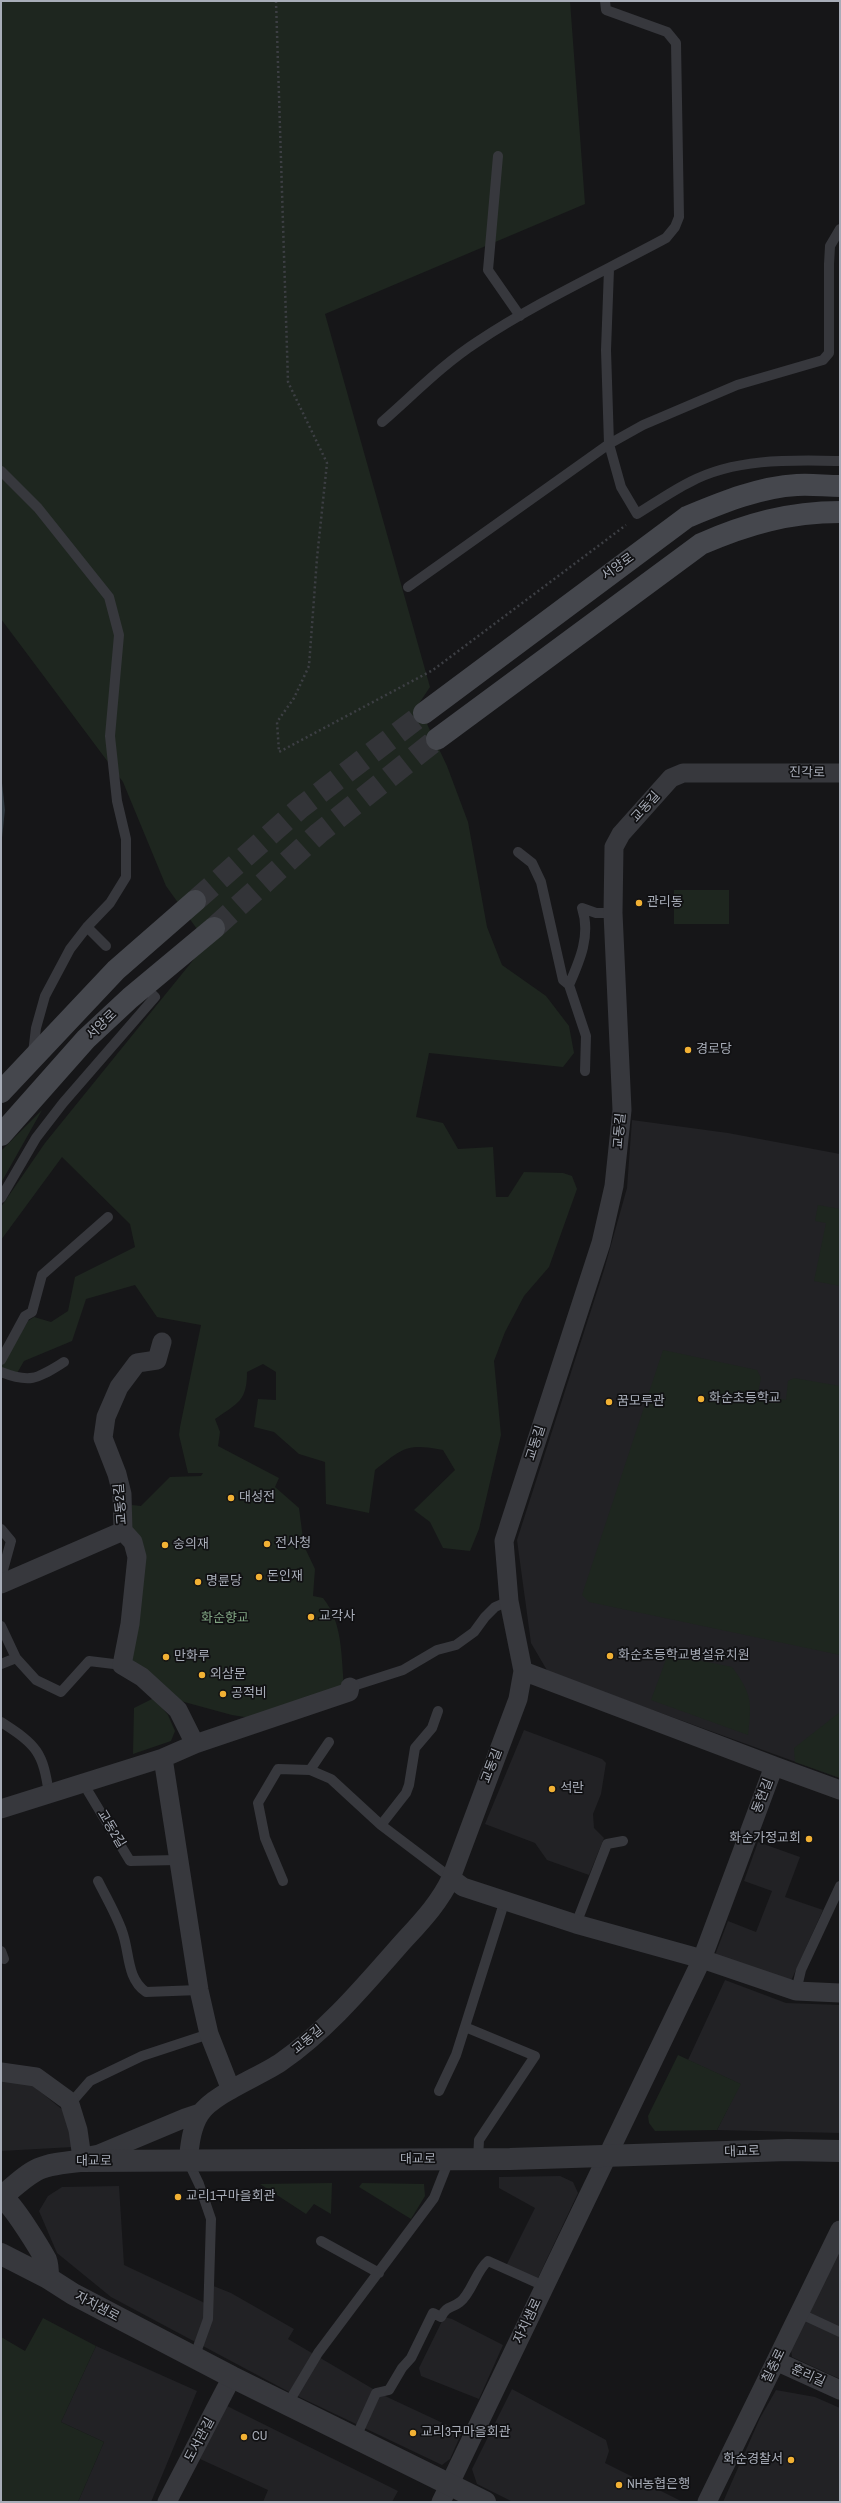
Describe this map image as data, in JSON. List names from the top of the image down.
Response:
{
  "streets": {
    "main road": ["서양로"],
    "street": [
      "진각로",
      "교동길",
      "교동2길",
      "동헌길",
      "대교로",
      "자치샘로",
      "칠충로",
      "훈리길",
      "도서관길"
    ]
  },
  "crossings": [
    ["진각로", "교동길"],
    ["교동길", "대교로"],
    ["동헌길", "대교로"],
    ["동헌길", "자치샘로"],
    ["대교로", "자치샘로"],
    ["자치샘로", "도서관길"],
    ["칠충로", "훈리길"]
  ],
  "parks": ["화순향교"],
  "places": [
    "관리동",
    "경로당",
    "화순초등학교",
    "꿈모루관",
    "대성전",
    "전사청",
    "숭의재",
    "돈인재",
    "명륜당",
    "교각사",
    "화순초등학교병설유치원",
    "만화루",
    "외삼문",
    "공적비",
    "석란",
    "화순가정교회",
    "교리1구마을회관",
    "교리3구마을회관",
    "CU",
    "화순경찰서",
    "NH농협은행"
  ]
}
